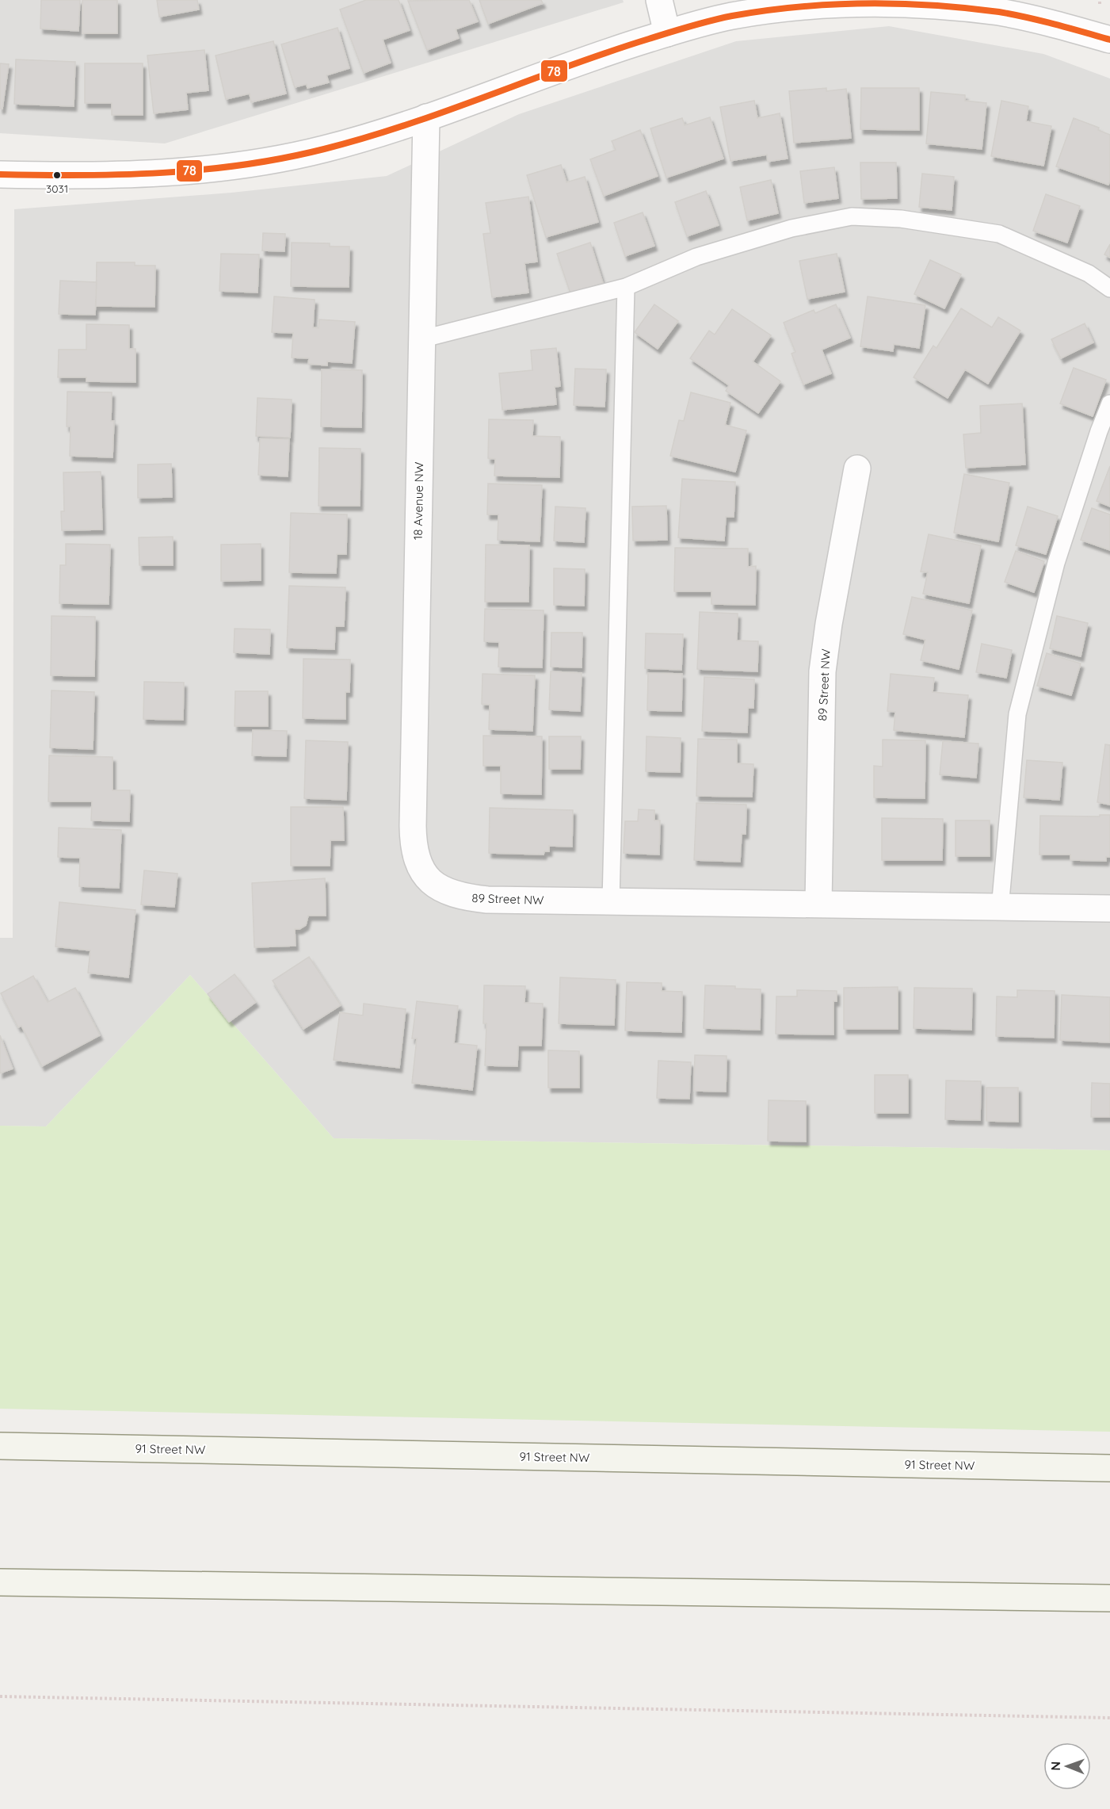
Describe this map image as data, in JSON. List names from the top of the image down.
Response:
{
  "streets": {
    "main road": ["91 Street NW"],
    "street": ["18 Avenue NW", "89 Street NW"]
  },
  "crossings": [
    ["18 Avenue NW", "89 Street NW"]
  ],
  "places": ["3031"],
  "lines": ["transit line 78"],
  "north": "left"
}
